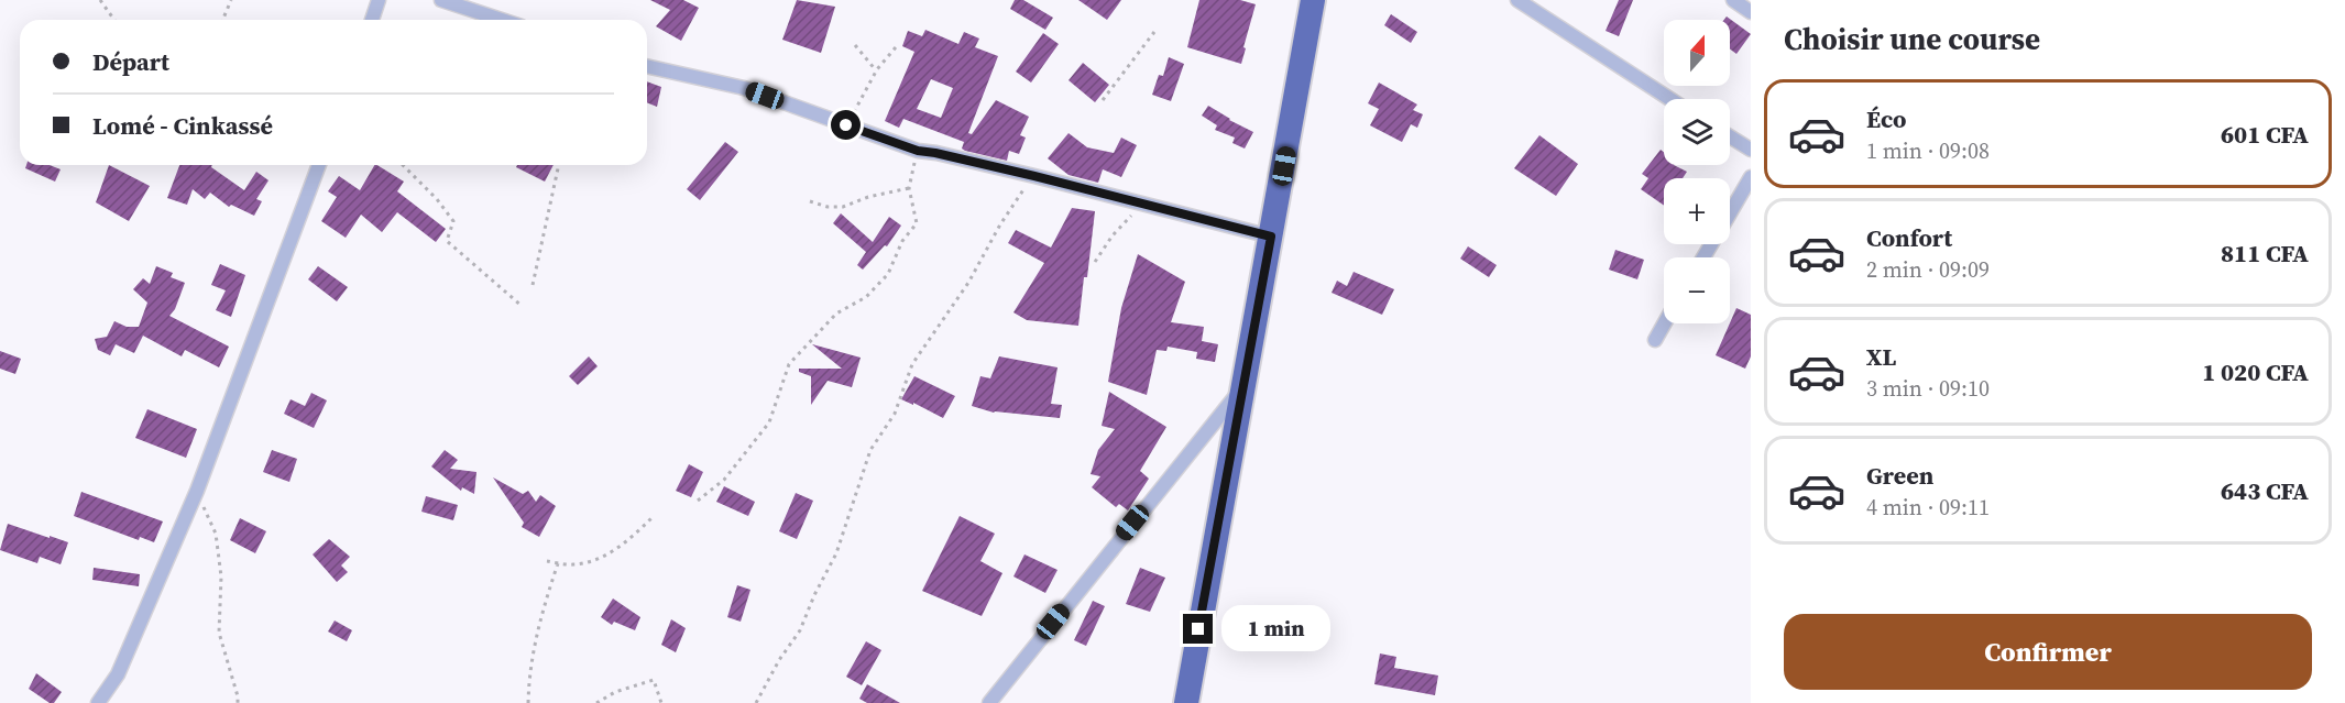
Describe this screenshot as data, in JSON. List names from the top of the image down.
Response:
{
  "north": "top",
  "page": {
    "heading": "Choisir une course",
    "map_buttons": ["+", "−"],
    "banner": ["Départ", "Lomé - Cinkassé"],
    "list": [
      {
        "name": "Éco",
        "note": "1 min · 09:08",
        "value": "601 CFA"
      },
      {
        "name": "Confort",
        "note": "2 min · 09:09",
        "value": "811 CFA"
      },
      {
        "name": "XL",
        "note": "3 min · 09:10",
        "value": "1 020 CFA"
      },
      {
        "name": "Green",
        "note": "4 min · 09:11",
        "value": "643 CFA"
      }
    ],
    "buttons": "Confirmer",
    "bubble": "1 min"
  }
}
